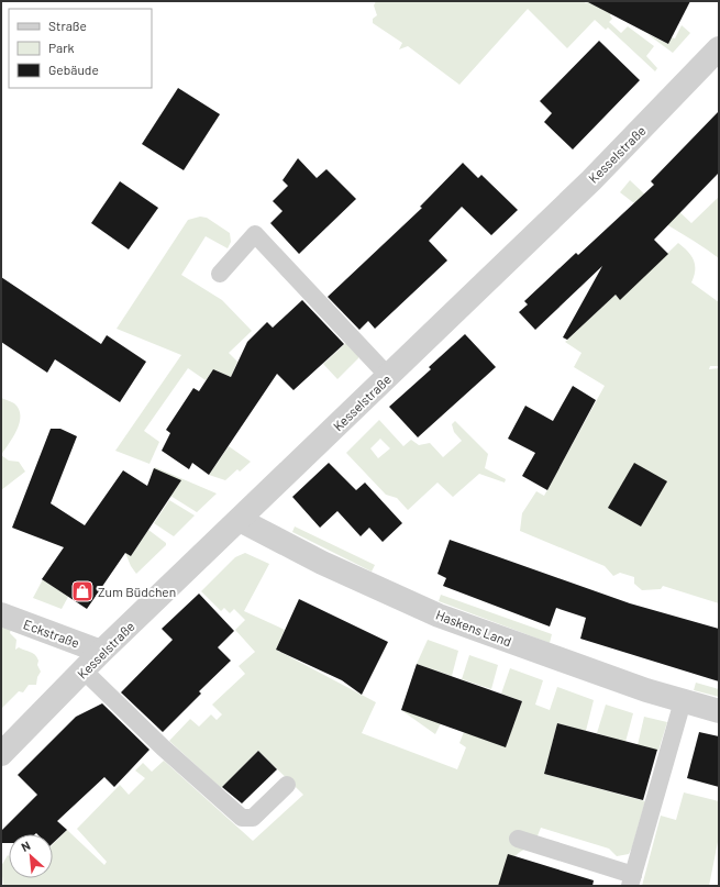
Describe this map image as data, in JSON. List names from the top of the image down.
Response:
{
  "streets": {
    "street": ["Kesselstraße", "Haskens Land", "Eckstraße"]
  },
  "crossings": [
    ["Kesselstraße", "Haskens Land"],
    ["Kesselstraße", "Eckstraße"]
  ],
  "places": {
    "shop": ["Zum Büdchen"]
  },
  "legend": ["Straße", "Park", "Gebäude"],
  "north": "top left"
}
